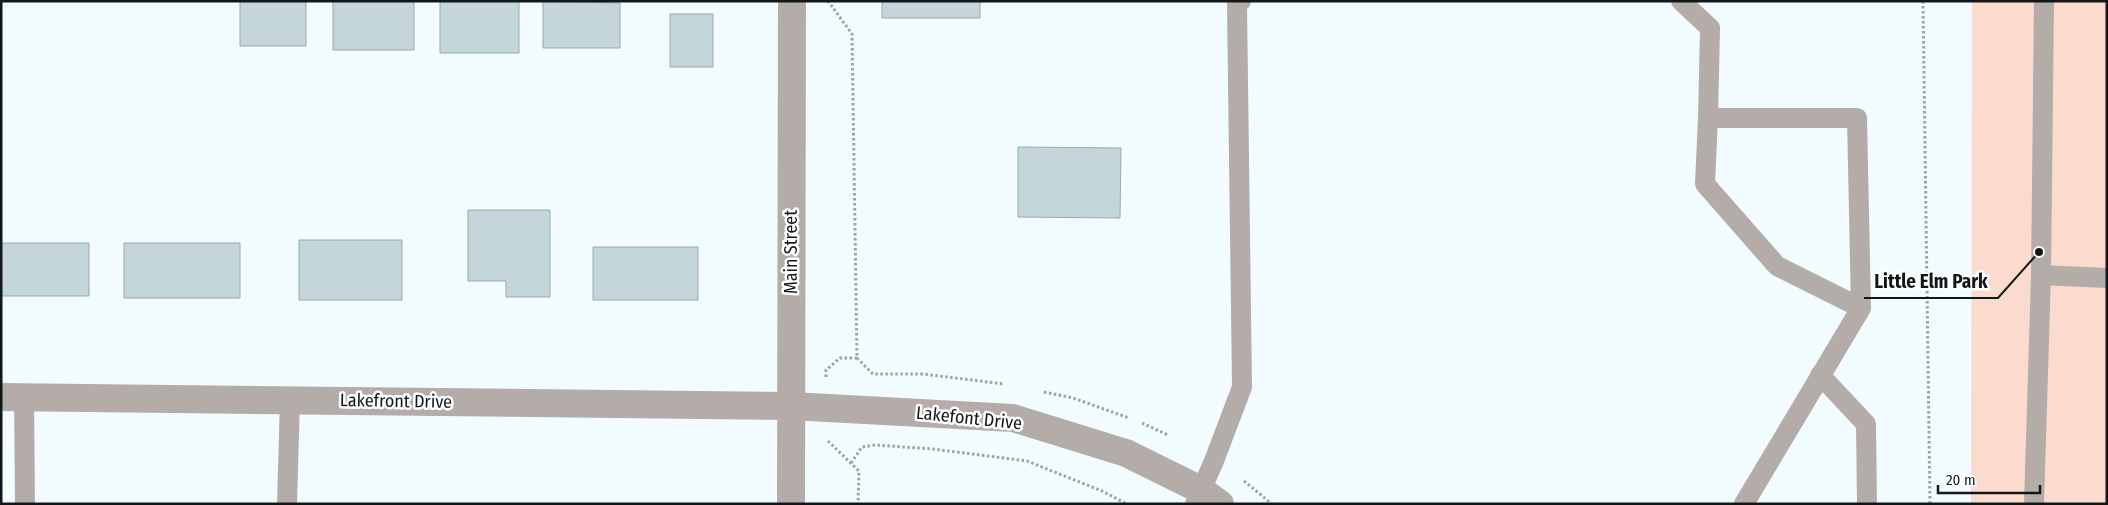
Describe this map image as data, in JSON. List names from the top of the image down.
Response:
{
  "streets": {
    "street": ["Main Street", "Lakefront Drive", "Lakefont Drive"]
  },
  "crossings": [
    ["Main Street", "Lakefront Drive"],
    ["Main Street", "Lakefont Drive"],
    ["Lakefront Drive", "Lakefont Drive"]
  ],
  "places": ["Little Elm Park"],
  "scale_bar": "20 m"
}
